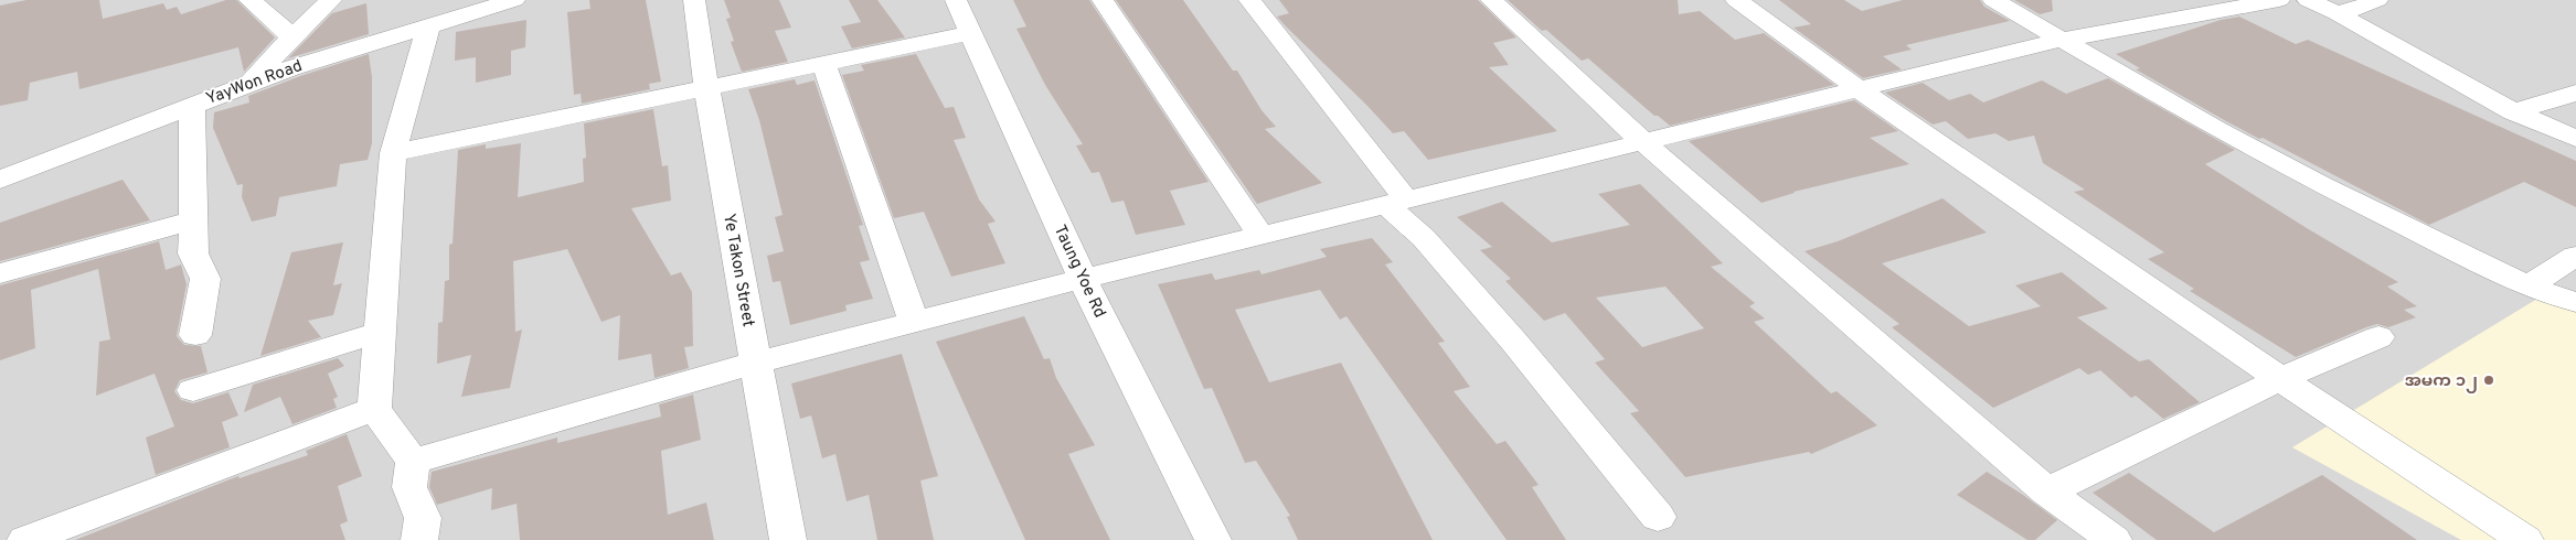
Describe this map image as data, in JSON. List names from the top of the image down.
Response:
{
  "streets": {
    "street": ["YayWon Road", "Ye Takon Street", "Taung Yoe Rd"]
  },
  "places": ["အမက ၁၂"]
}
